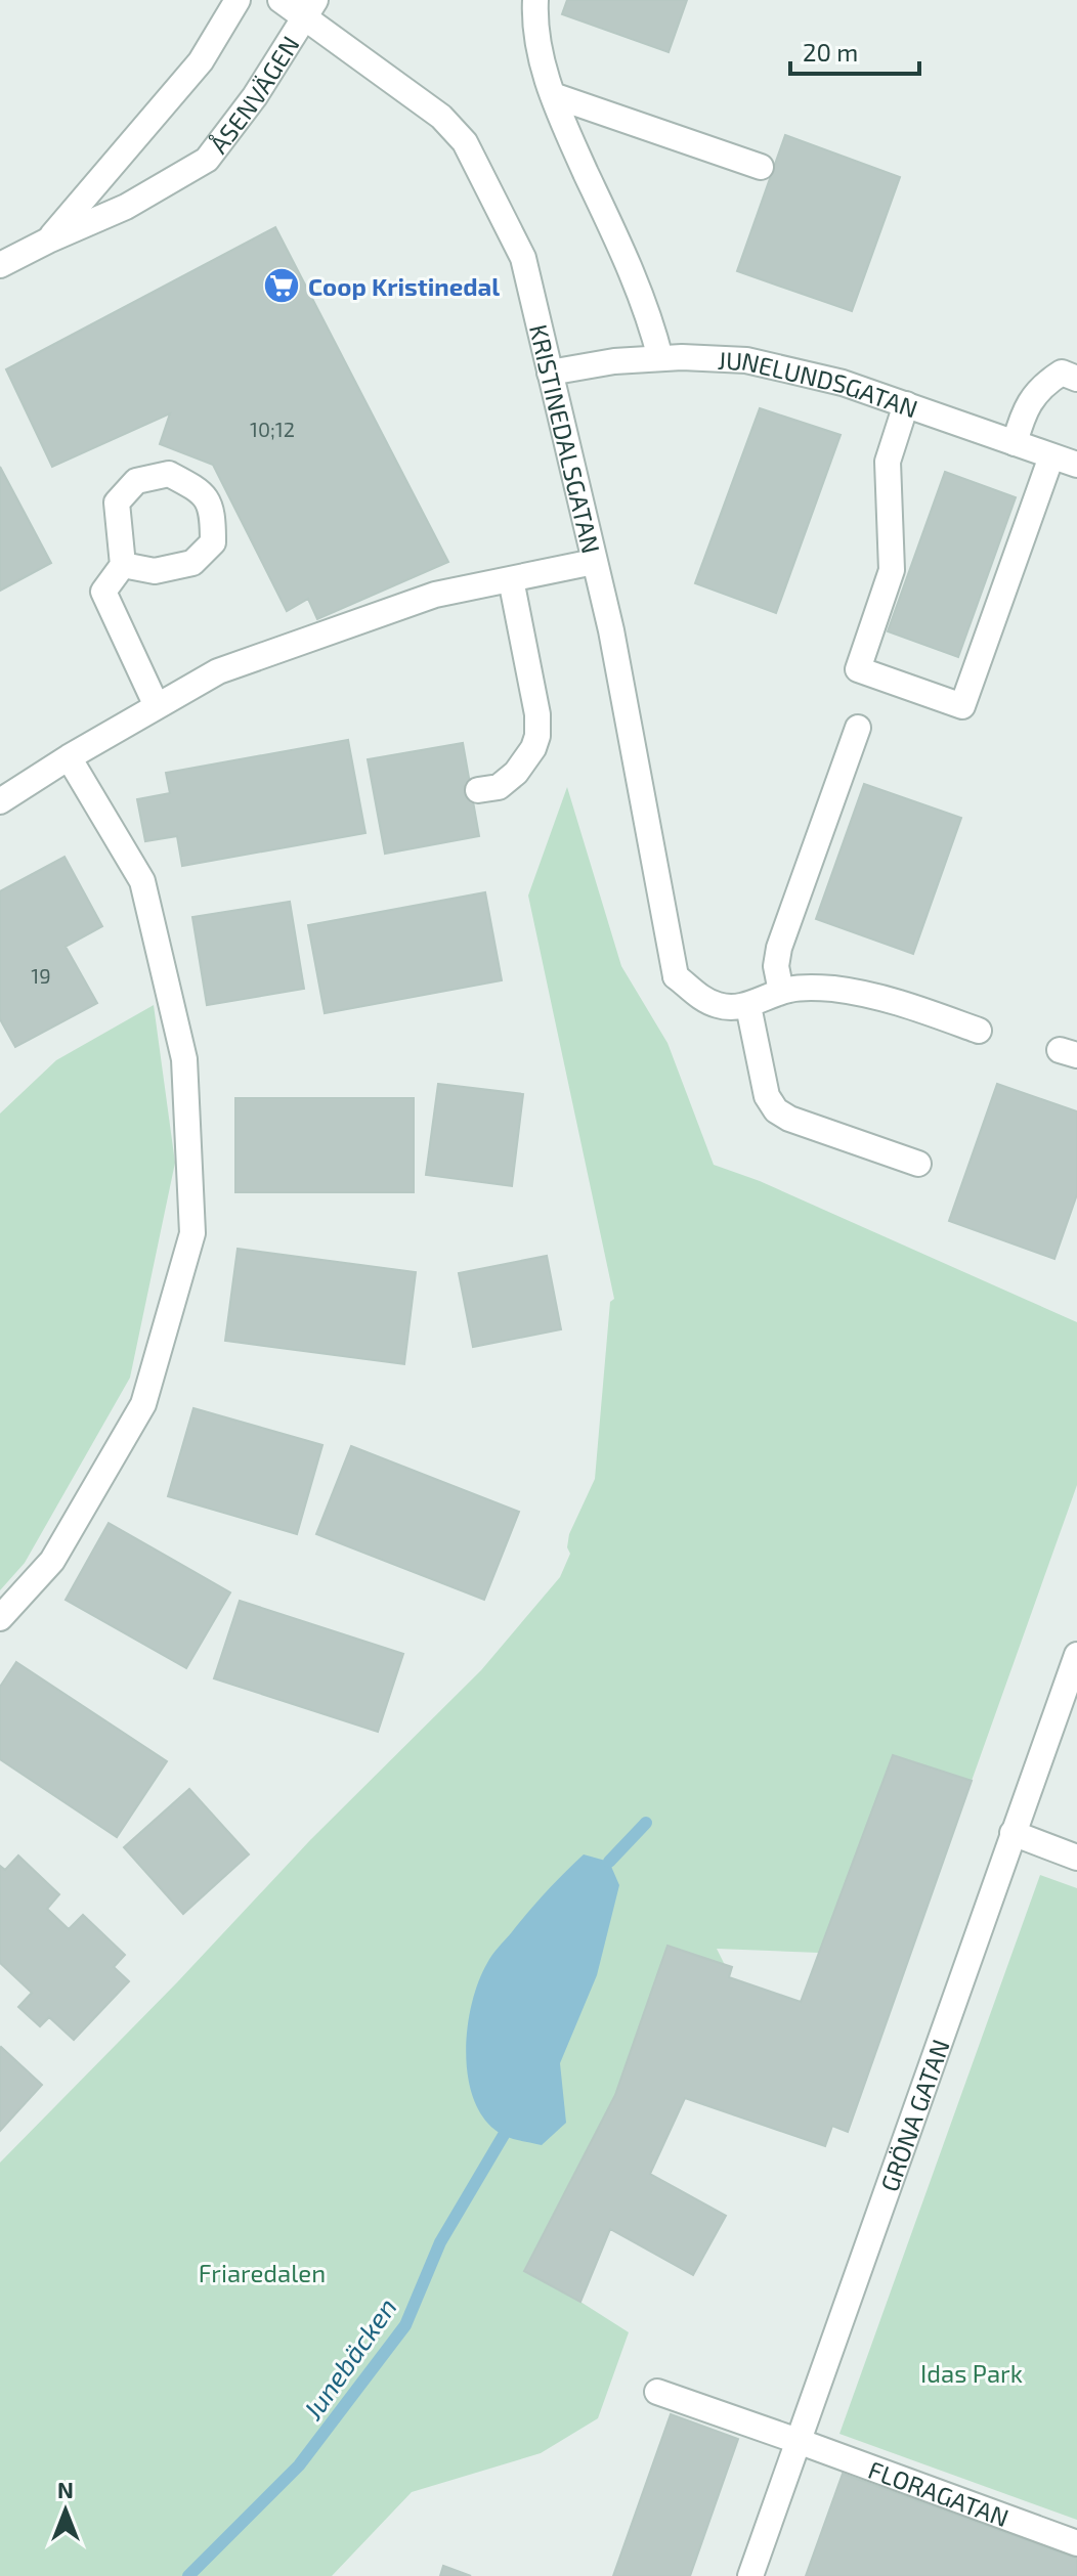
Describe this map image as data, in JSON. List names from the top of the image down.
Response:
{
  "streets": {
    "street": [
      "ÅSENVÄGEN",
      "JUNELUNDSGATAN",
      "KRISTINEDALSGATAN",
      "GRÖNA GATAN",
      "FLORAGATAN"
    ]
  },
  "crossings": [
    ["ÅSENVÄGEN", "KRISTINEDALSGATAN"],
    ["JUNELUNDSGATAN", "KRISTINEDALSGATAN"],
    ["GRÖNA GATAN", "FLORAGATAN"]
  ],
  "water": ["Junebäcken"],
  "parks": ["Friaredalen", "Idas Park"],
  "places": {
    "supermarket": ["Coop Kristinedal"]
  },
  "house_numbers": ["10;12", "19"],
  "scale_bar": "20 m",
  "north": "top"
}
